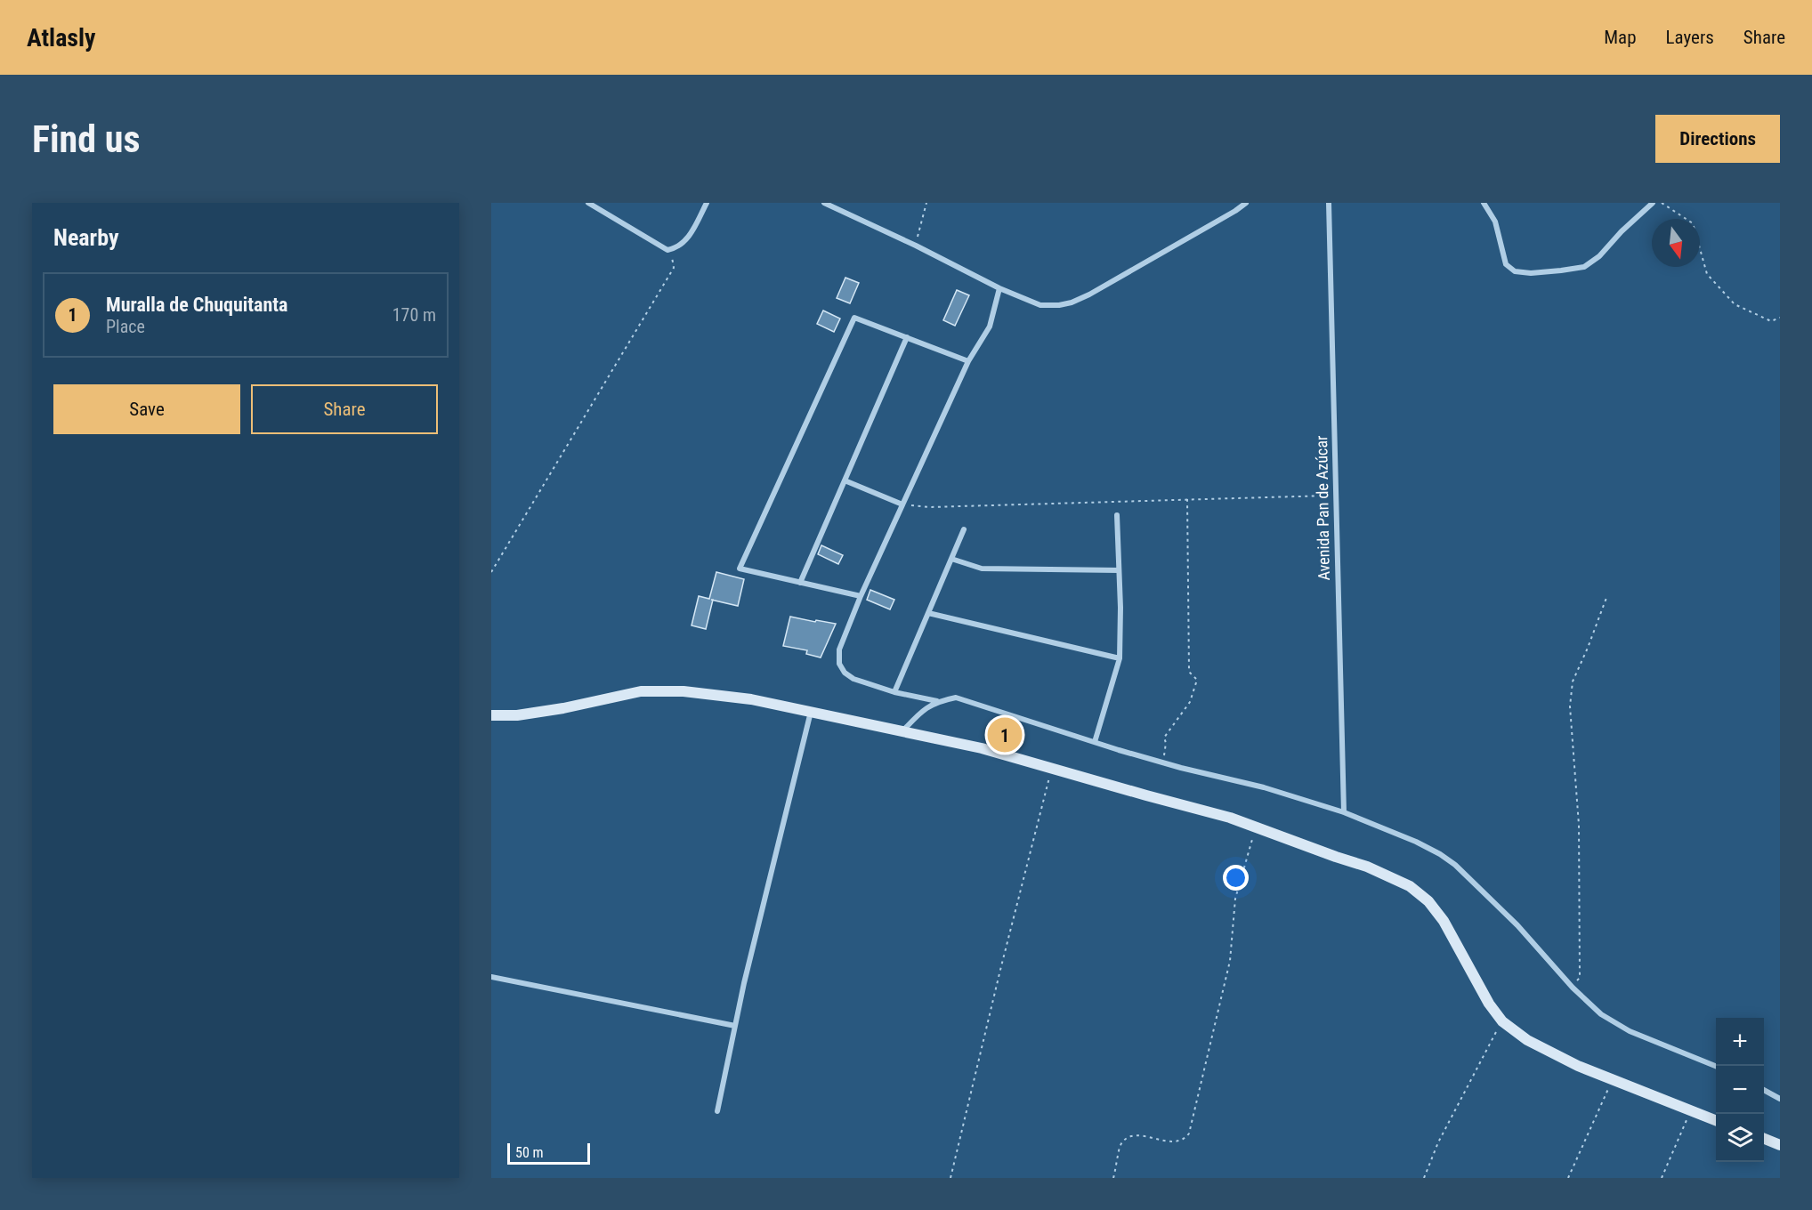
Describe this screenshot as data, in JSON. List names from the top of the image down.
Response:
{
  "streets": {
    "street": ["Avenida Pan de Azúcar"]
  },
  "scale_bar": "50 m",
  "north": "bottom",
  "page": {
    "header": "Atlasly",
    "nav": ["Map", "Layers", "Share"],
    "buttons": [
      "Directions",
      ["Save", "Share"]
    ],
    "title": "Find us",
    "heading": "Nearby",
    "list": [
      {
        "mark": "1",
        "name": "Muralla de Chuquitanta",
        "note": "Place",
        "value": "170 m"
      }
    ],
    "pins": "1",
    "map_buttons": ["+", "−"],
    "scale": "50 m"
  }
}
